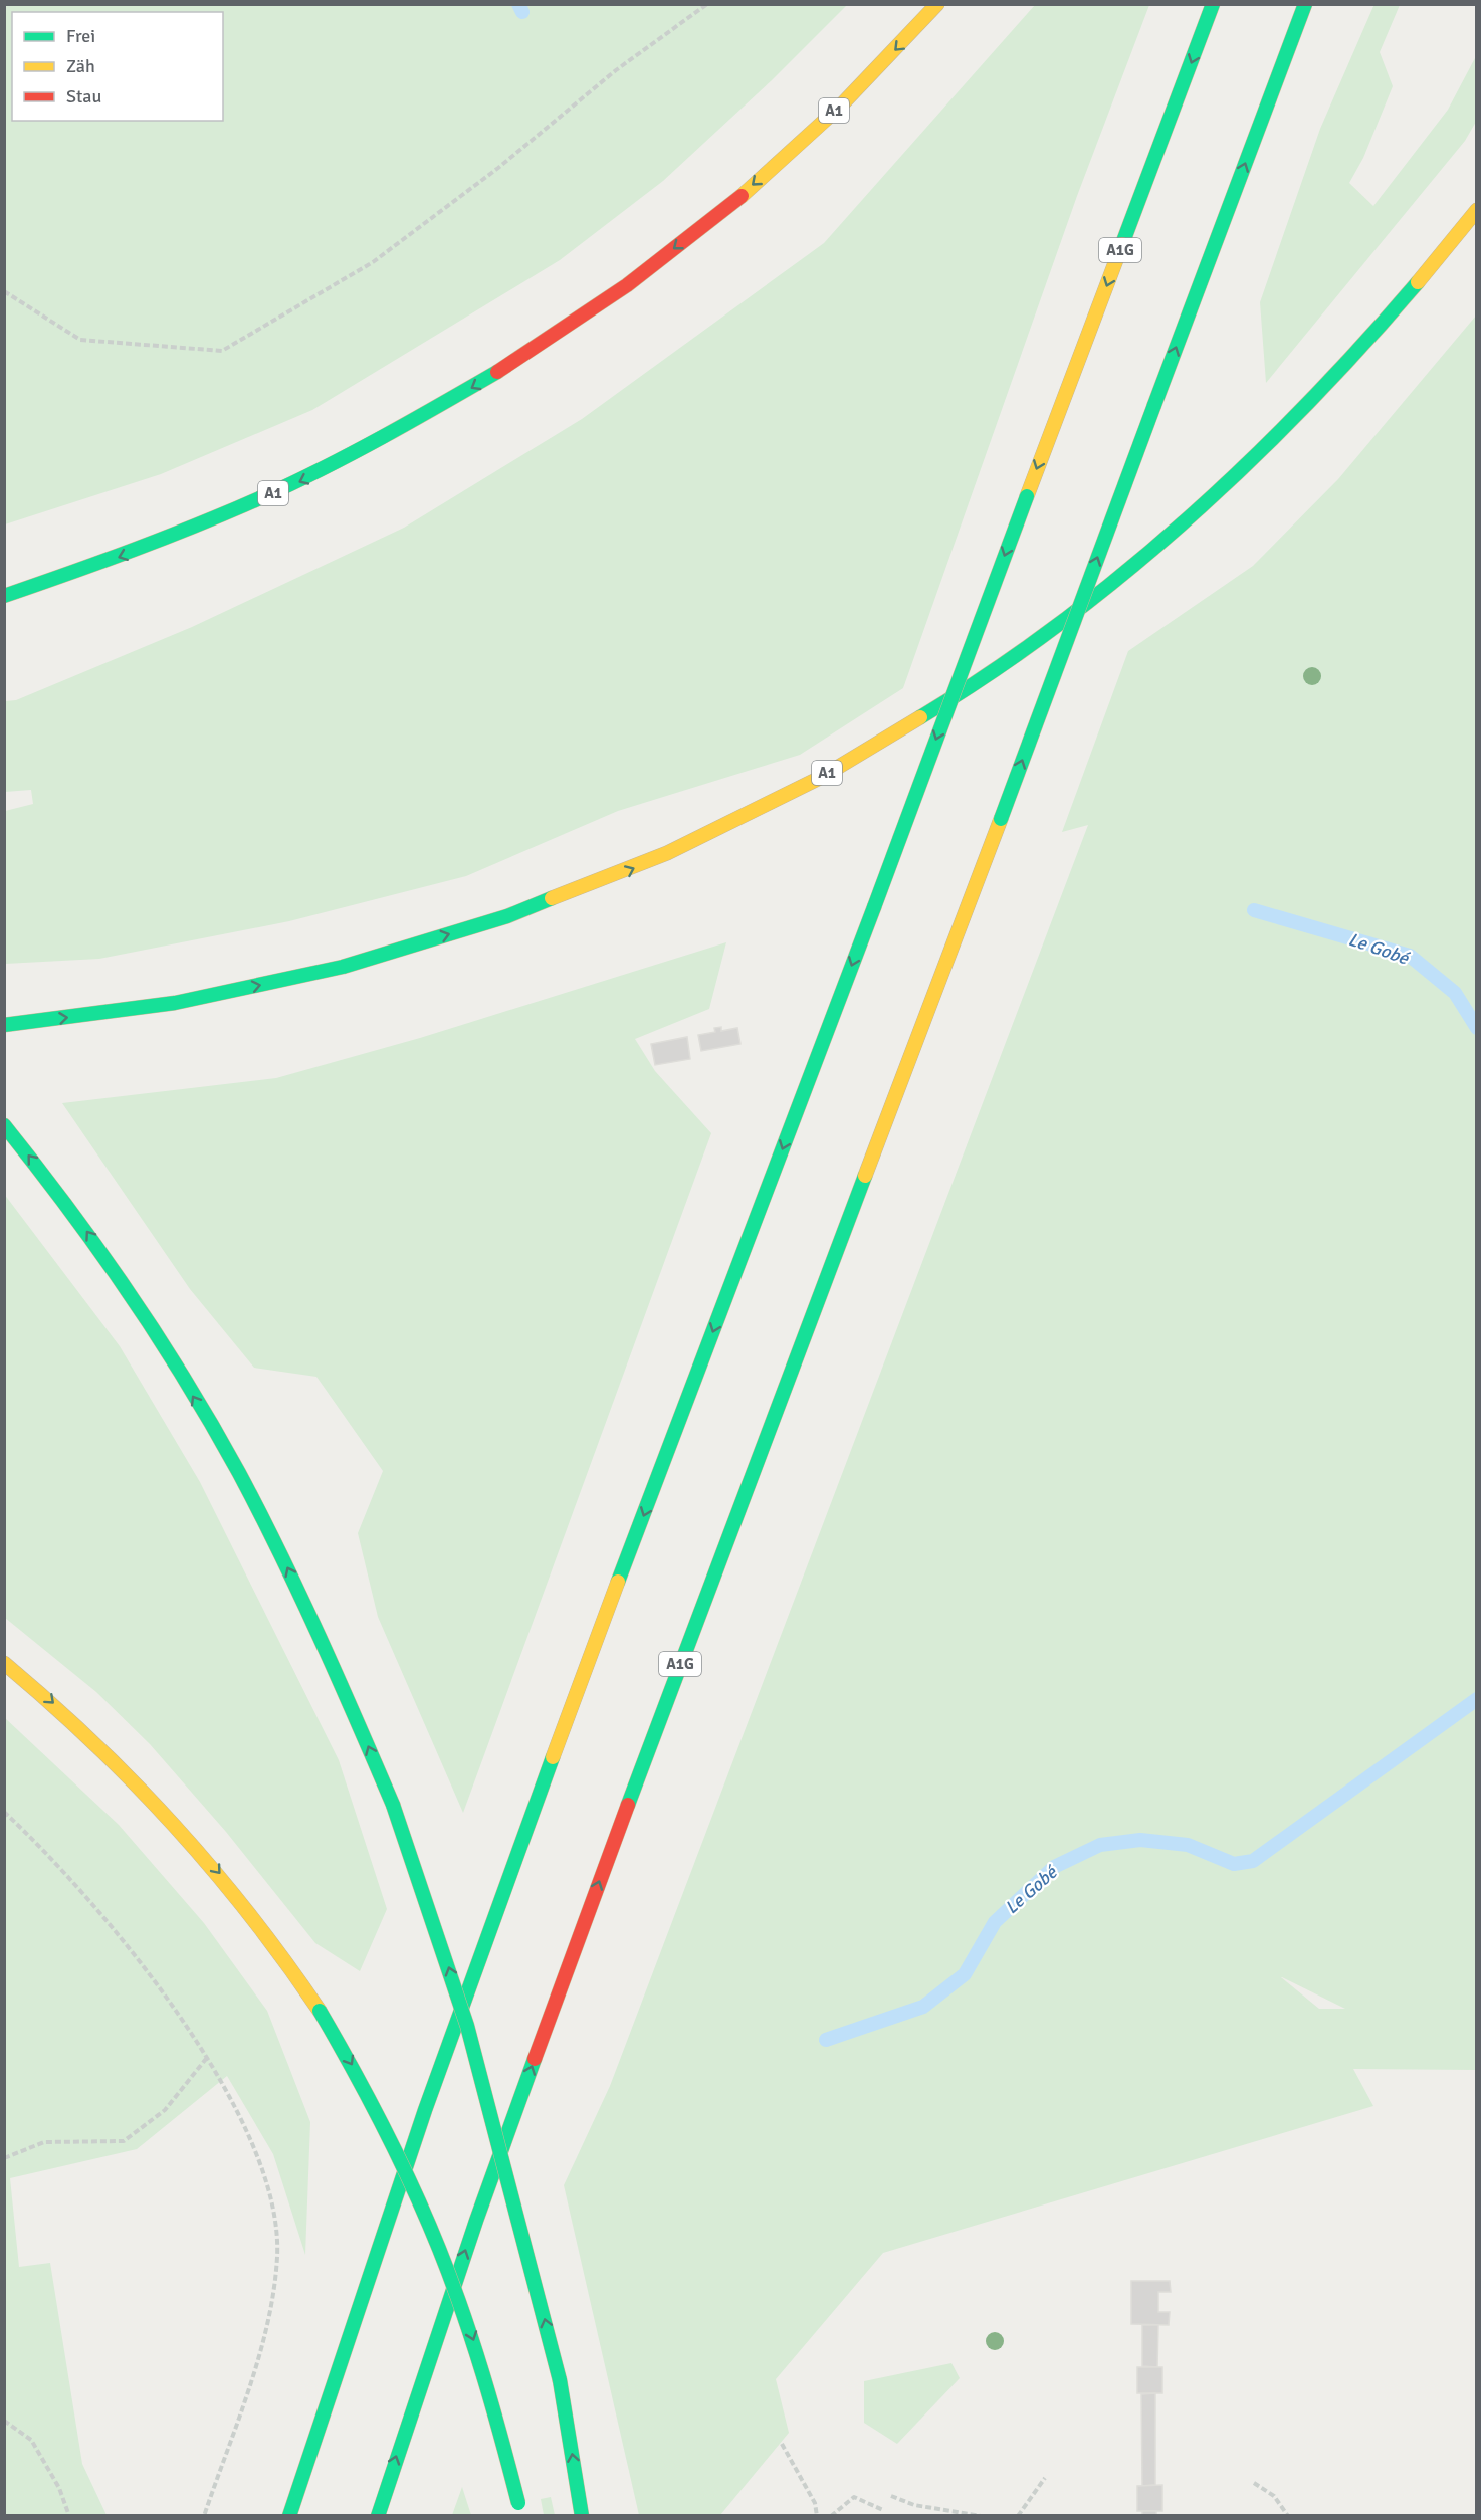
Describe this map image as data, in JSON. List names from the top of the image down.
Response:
{
  "streets": {
    "highway": ["A1", "A1G"]
  },
  "water": ["Le Gobé"],
  "legend": ["Frei", "Zäh", "Stau"]
}
